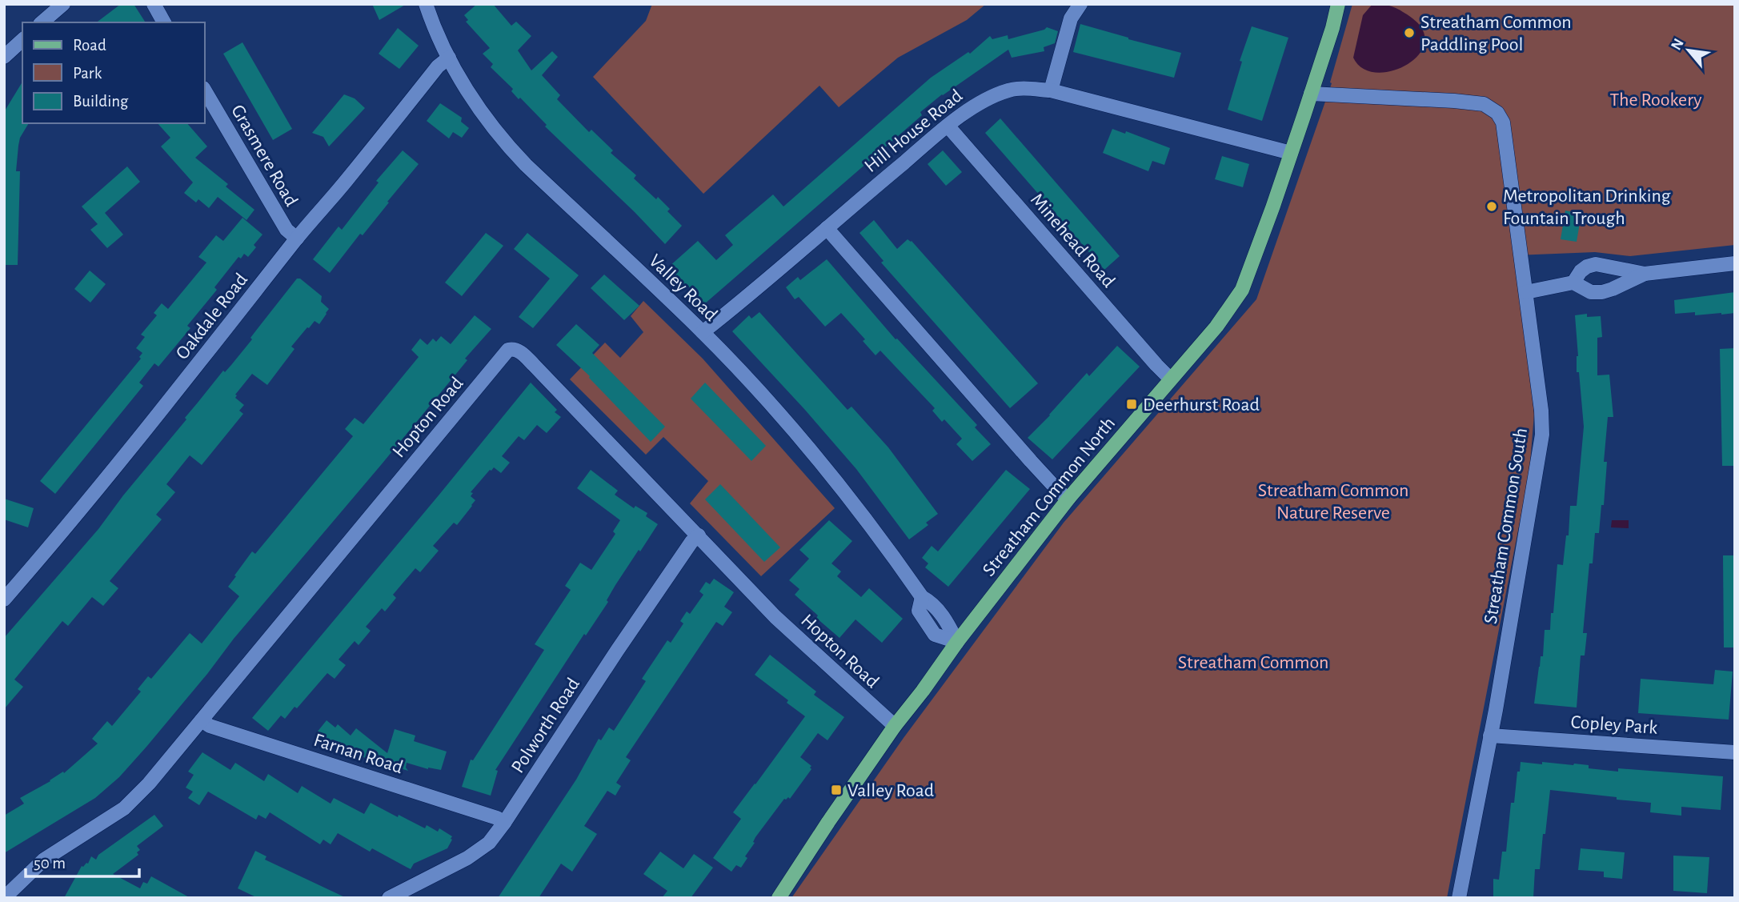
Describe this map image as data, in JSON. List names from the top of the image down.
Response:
{
  "streets": {
    "main road": ["Streatham Common North"],
    "street": [
      "Hill House Road",
      "Grasmere Road",
      "Minehead Road",
      "Valley Road",
      "Oakdale Road",
      "Hopton Road",
      "Streatham Common South",
      "Copley Park",
      "Polworth Road",
      "Farnan Road"
    ]
  },
  "crossings": [
    ["Hill House Road", "Minehead Road"],
    ["Hill House Road", "Valley Road"],
    ["Hill House Road", "Streatham Common North"],
    ["Grasmere Road", "Oakdale Road"],
    ["Minehead Road", "Streatham Common North"],
    ["Valley Road", "Oakdale Road"],
    ["Valley Road", "Streatham Common North"],
    ["Hopton Road", "Streatham Common North"],
    ["Hopton Road", "Polworth Road"],
    ["Hopton Road", "Farnan Road"],
    ["Streatham Common North", "Streatham Common South"],
    ["Streatham Common South", "Copley Park"],
    ["Polworth Road", "Farnan Road"]
  ],
  "parks": ["The Rookery", "Streatham Common Nature Reserve", "Streatham Common"],
  "places": {
    "other": ["Streatham Common Paddling Pool", "Metropolitan Drinking Fountain Trough"],
    "transit": ["Deerhurst Road", "Valley Road"]
  },
  "legend": ["Road", "Park", "Building"],
  "scale_bar": "50 m",
  "north": "top left"
}
